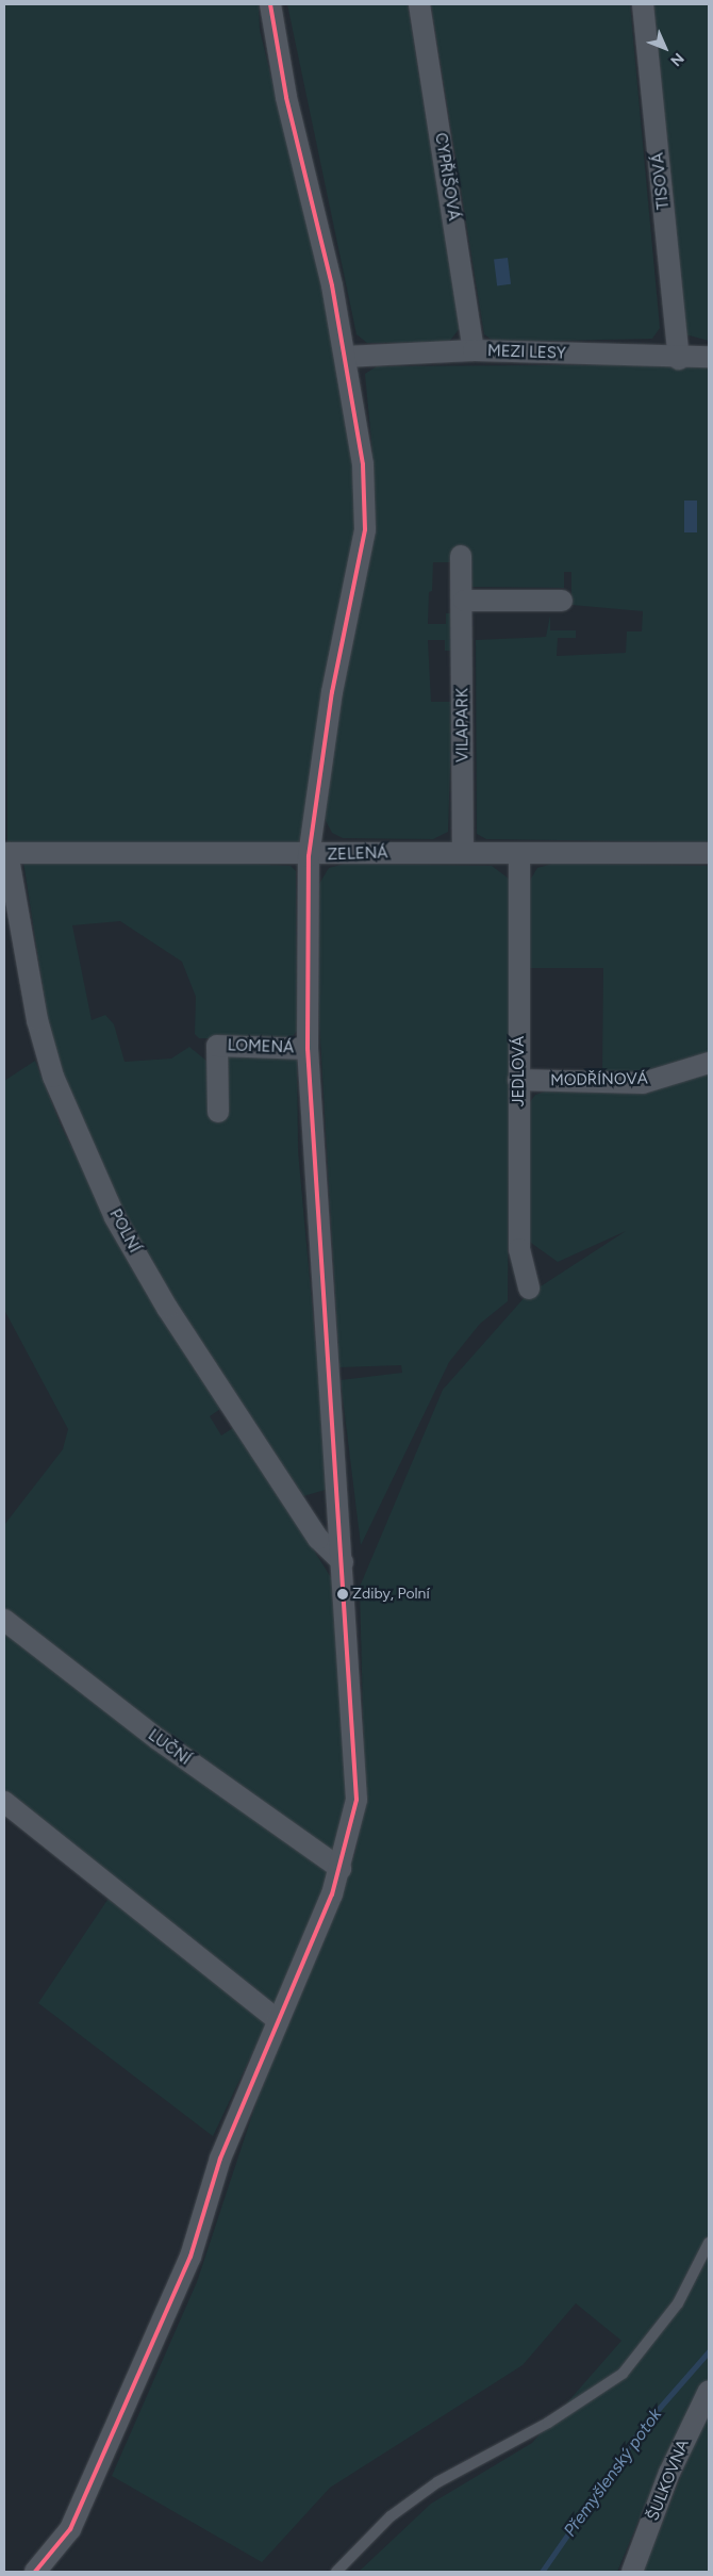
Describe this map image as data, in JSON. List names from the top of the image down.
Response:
{
  "streets": {
    "street": [
      "CYPŘIŠOVÁ",
      "TISOVÁ",
      "MEZI LESY",
      "VILAPARK",
      "ZELENÁ",
      "LOMENÁ",
      "JEDLOVÁ",
      "MODŘÍNOVÁ",
      "POLNÍ",
      "LUČNÍ",
      "ŠULKOVNA"
    ]
  },
  "crossings": [
    ["CYPŘIŠOVÁ", "MEZI LESY"],
    ["TISOVÁ", "MEZI LESY"],
    ["VILAPARK", "ZELENÁ"],
    ["ZELENÁ", "JEDLOVÁ"],
    ["ZELENÁ", "POLNÍ"],
    ["JEDLOVÁ", "MODŘÍNOVÁ"]
  ],
  "water": ["Přemyšlenský potok"],
  "places": ["Zdiby, Polní"],
  "north": "bottom right"
}
